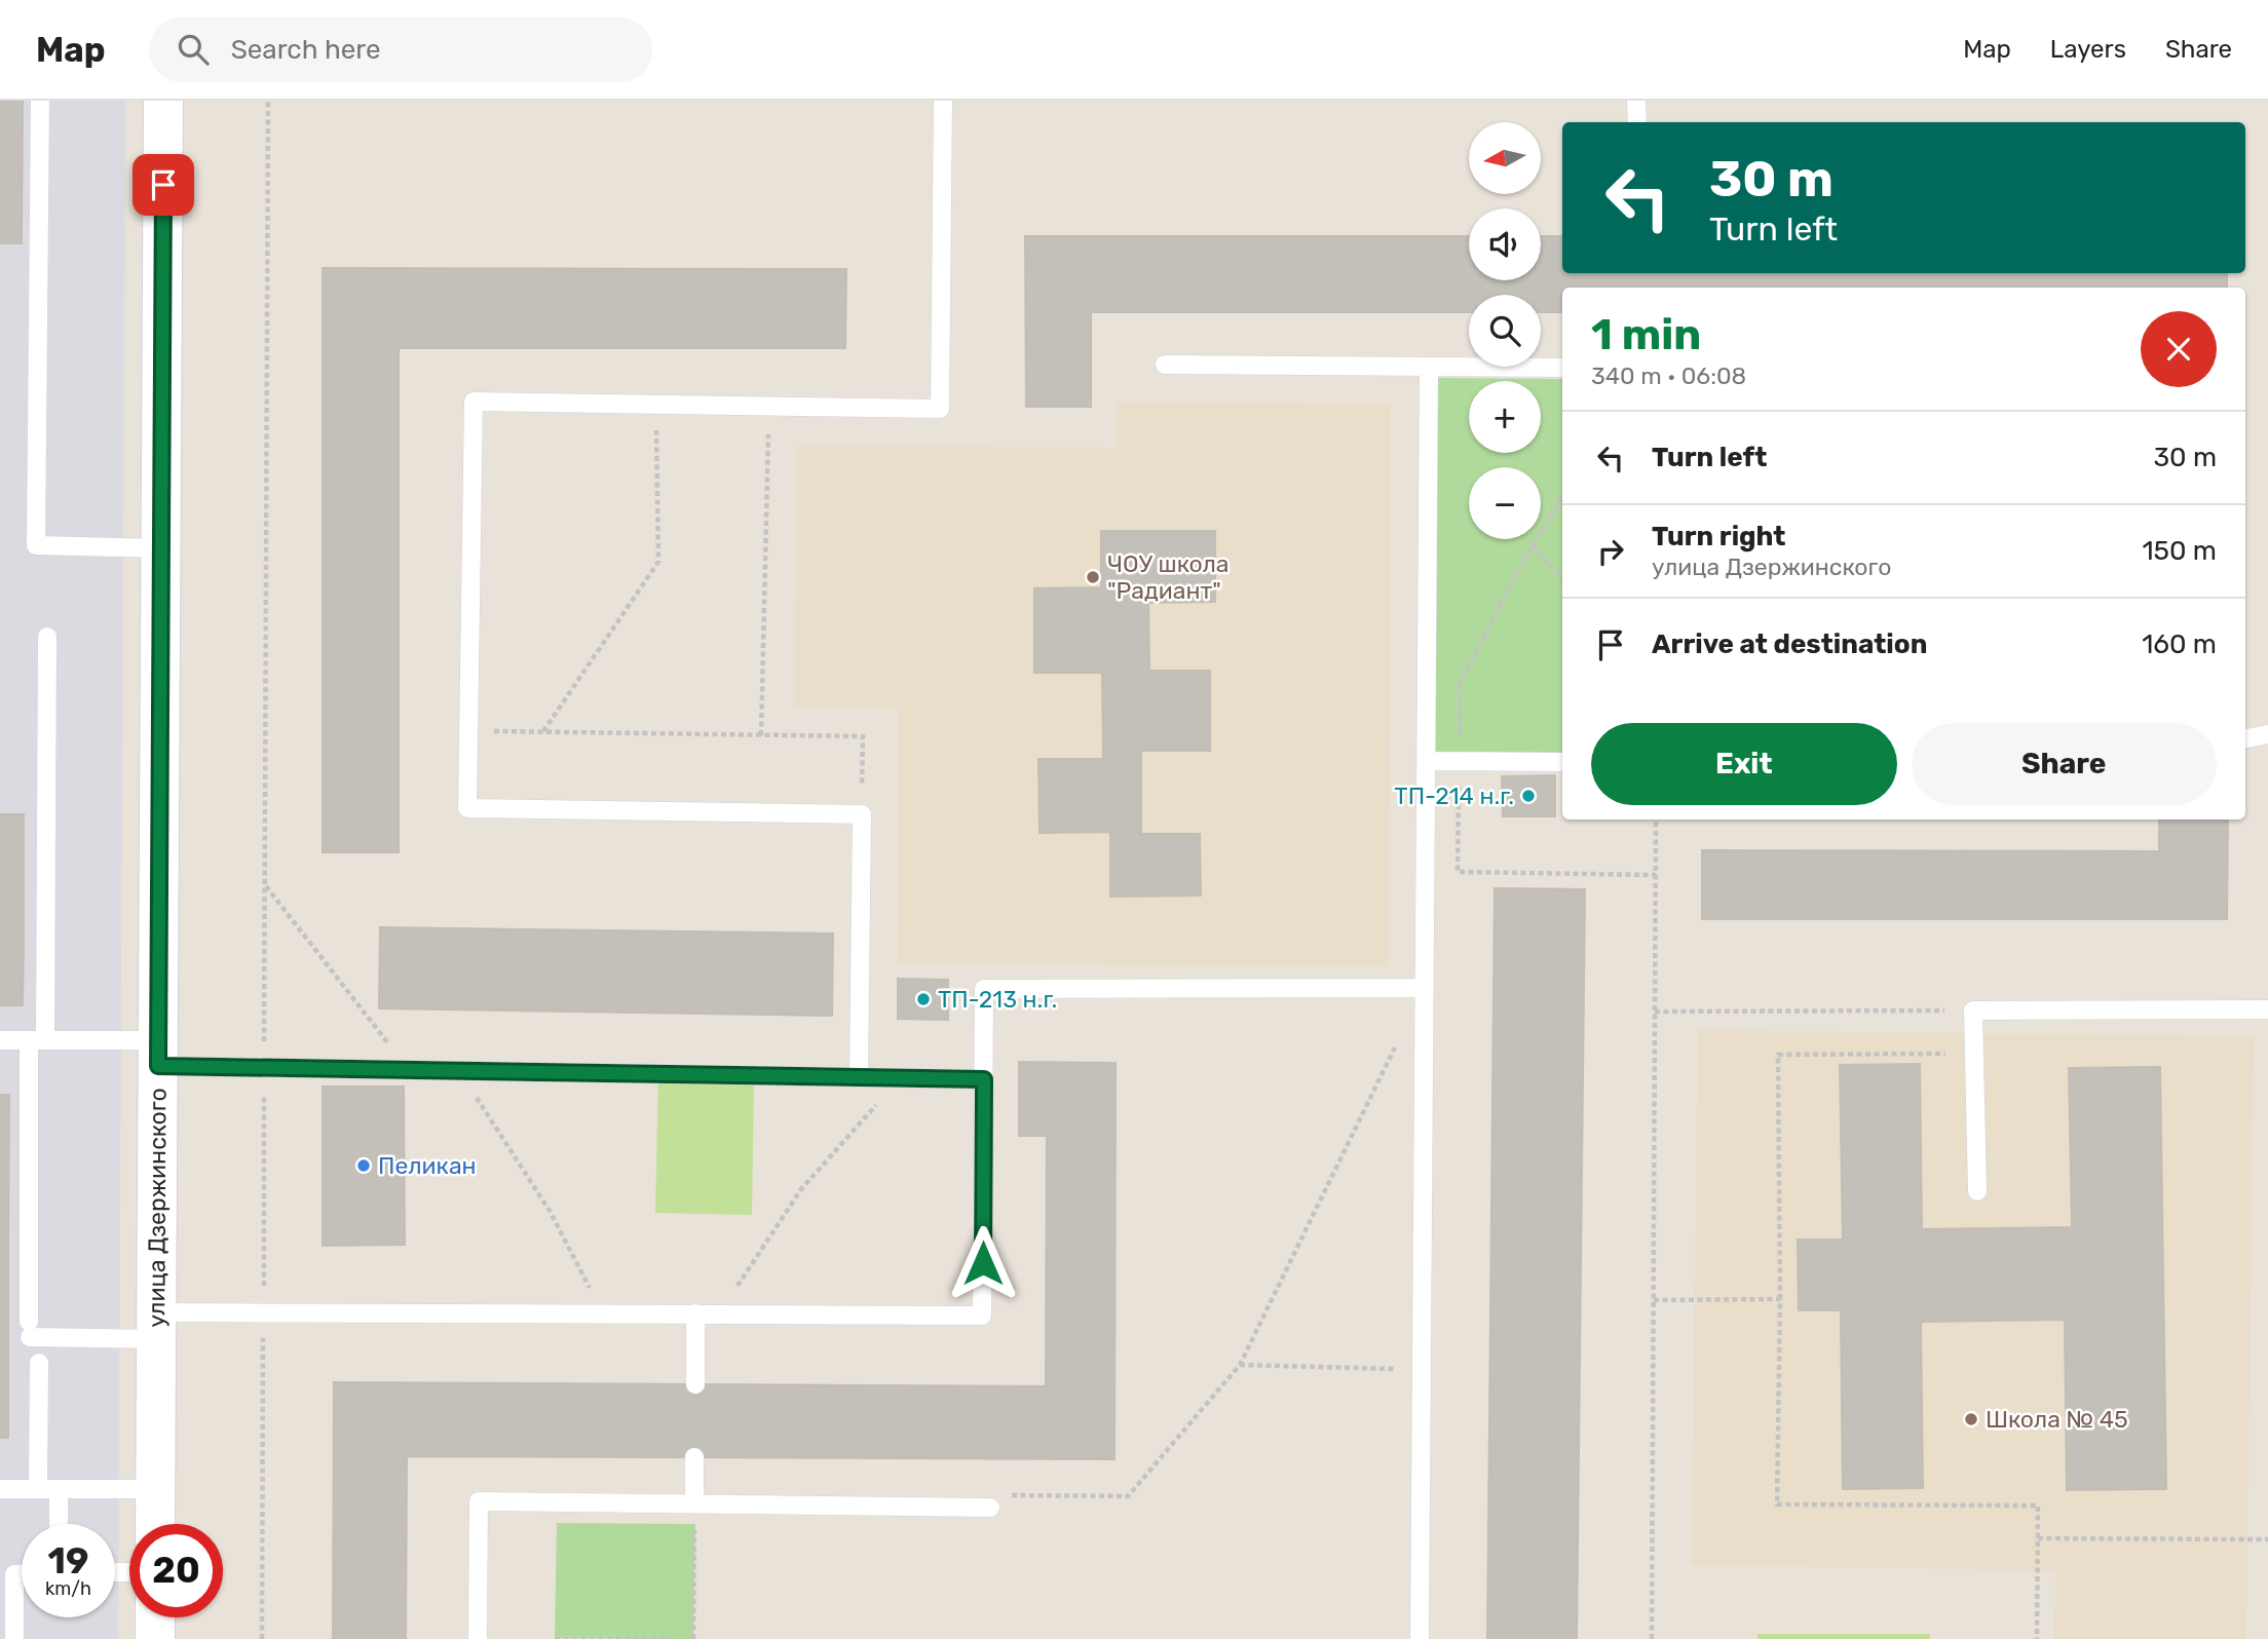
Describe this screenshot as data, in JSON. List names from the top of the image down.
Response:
{
  "streets": {
    "main road": ["улица Дзержинского"]
  },
  "places": [
    "ЧОУ школа \"Радиант\"",
    "ТП-214 н.г.",
    "ТП-213 н.г.",
    "Пеликан",
    "Школа № 45"
  ],
  "north": "left",
  "page": {
    "header": "Map",
    "search": "Search here",
    "nav": ["Map", "Layers", "Share"],
    "map_buttons": ["+", "−"],
    "turn": ["30 m", "Turn left"],
    "heading": ["1 min", "340 m · 06:08"],
    "list": [
      {
        "name": "Turn left",
        "value": "30 m"
      },
      {
        "name": "Turn right",
        "note": "улица Дзержинского",
        "value": "150 m"
      },
      {
        "name": "Arrive at destination",
        "value": "160 m"
      }
    ],
    "buttons": ["Exit", "Share"],
    "speed": "19 km/h",
    "limit": "20"
  }
}
